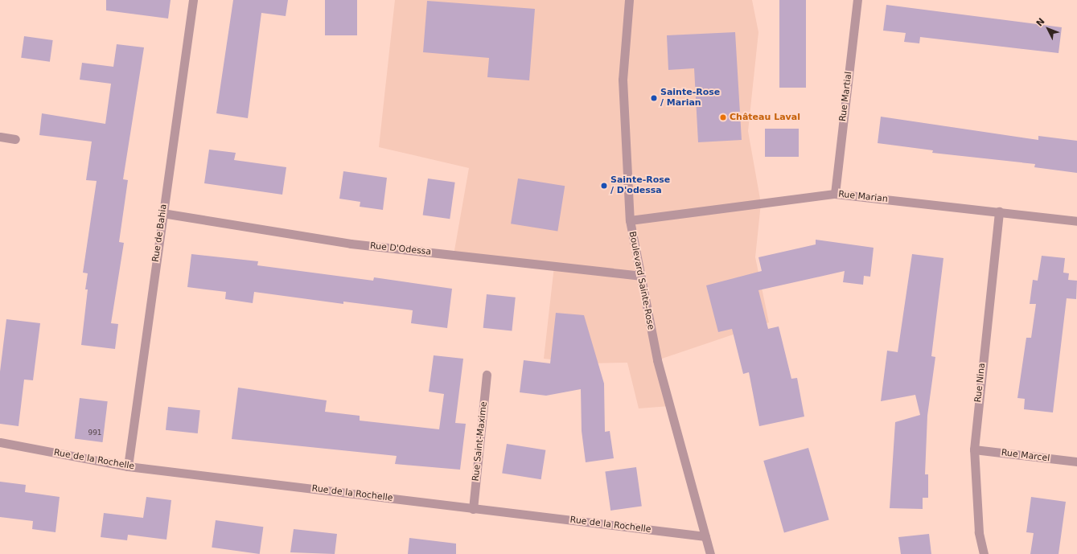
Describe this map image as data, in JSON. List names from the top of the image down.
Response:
{
  "streets": {
    "street": [
      "Rue Martial",
      "Rue Marian",
      "Rue de Bahia",
      "Rue D'Odessa",
      "Boulevard Sainte-Rose",
      "Rue Nina",
      "Rue Saint-Maxime",
      "Rue Marcel",
      "Rue de la Rochelle"
    ]
  },
  "crossings": [
    ["Rue Martial", "Rue Marian"],
    ["Rue Marian", "Boulevard Sainte-Rose"],
    ["Rue Marian", "Rue Nina"],
    ["Rue de Bahia", "Rue D'Odessa"],
    ["Rue de Bahia", "Rue de la Rochelle"],
    ["Rue D'Odessa", "Boulevard Sainte-Rose"],
    ["Boulevard Sainte-Rose", "Rue de la Rochelle"],
    ["Rue Nina", "Rue Marcel"],
    ["Rue Saint-Maxime", "Rue de la Rochelle"]
  ],
  "places": ["Sainte-Rose / Marian", "Château Laval", "Sainte-Rose / D'odessa"],
  "house_numbers": ["991"],
  "north": "top left"
}
